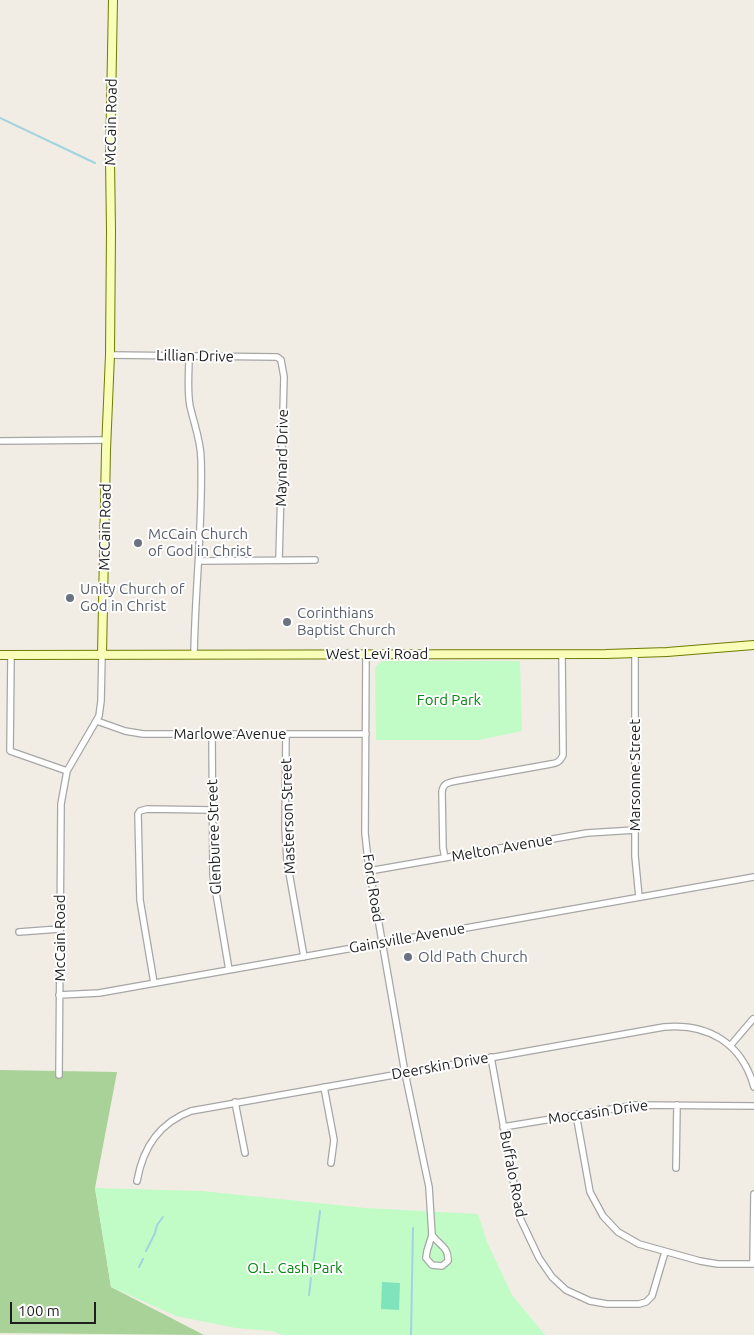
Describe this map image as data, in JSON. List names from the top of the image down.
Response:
{
  "streets": {
    "street": [
      "McCain Road",
      "Lillian Drive",
      "Maynard Drive",
      "West Levi Road",
      "Marlowe Avenue",
      "Marsonne Street",
      "Masterson Street",
      "Glenburee Street",
      "Melton Avenue",
      "Ford Road",
      "Gainsville Avenue",
      "Deerskin Drive",
      "Moccasin Drive",
      "Buffalo Road"
    ]
  },
  "crossings": [
    ["McCain Road", "Lillian Drive"],
    ["McCain Road", "West Levi Road"],
    ["McCain Road", "Marlowe Avenue"],
    ["McCain Road", "Gainsville Avenue"],
    ["Lillian Drive", "Maynard Drive"],
    ["West Levi Road", "Marsonne Street"],
    ["West Levi Road", "Ford Road"],
    ["Marlowe Avenue", "Masterson Street"],
    ["Marlowe Avenue", "Glenburee Street"],
    ["Marlowe Avenue", "Ford Road"],
    ["Marsonne Street", "Melton Avenue"],
    ["Marsonne Street", "Gainsville Avenue"],
    ["Masterson Street", "Gainsville Avenue"],
    ["Glenburee Street", "Gainsville Avenue"],
    ["Melton Avenue", "Ford Road"],
    ["Ford Road", "Gainsville Avenue"],
    ["Ford Road", "Deerskin Drive"],
    ["Deerskin Drive", "Buffalo Road"],
    ["Moccasin Drive", "Buffalo Road"]
  ],
  "parks": ["Ford Park", "O.L. Cash Park"],
  "places": [
    "McCain Church of God in Christ",
    "Unity Church of God in Christ",
    "Corinthians Baptist Church",
    "Old Path Church"
  ],
  "scale_bar": "100 m"
}
